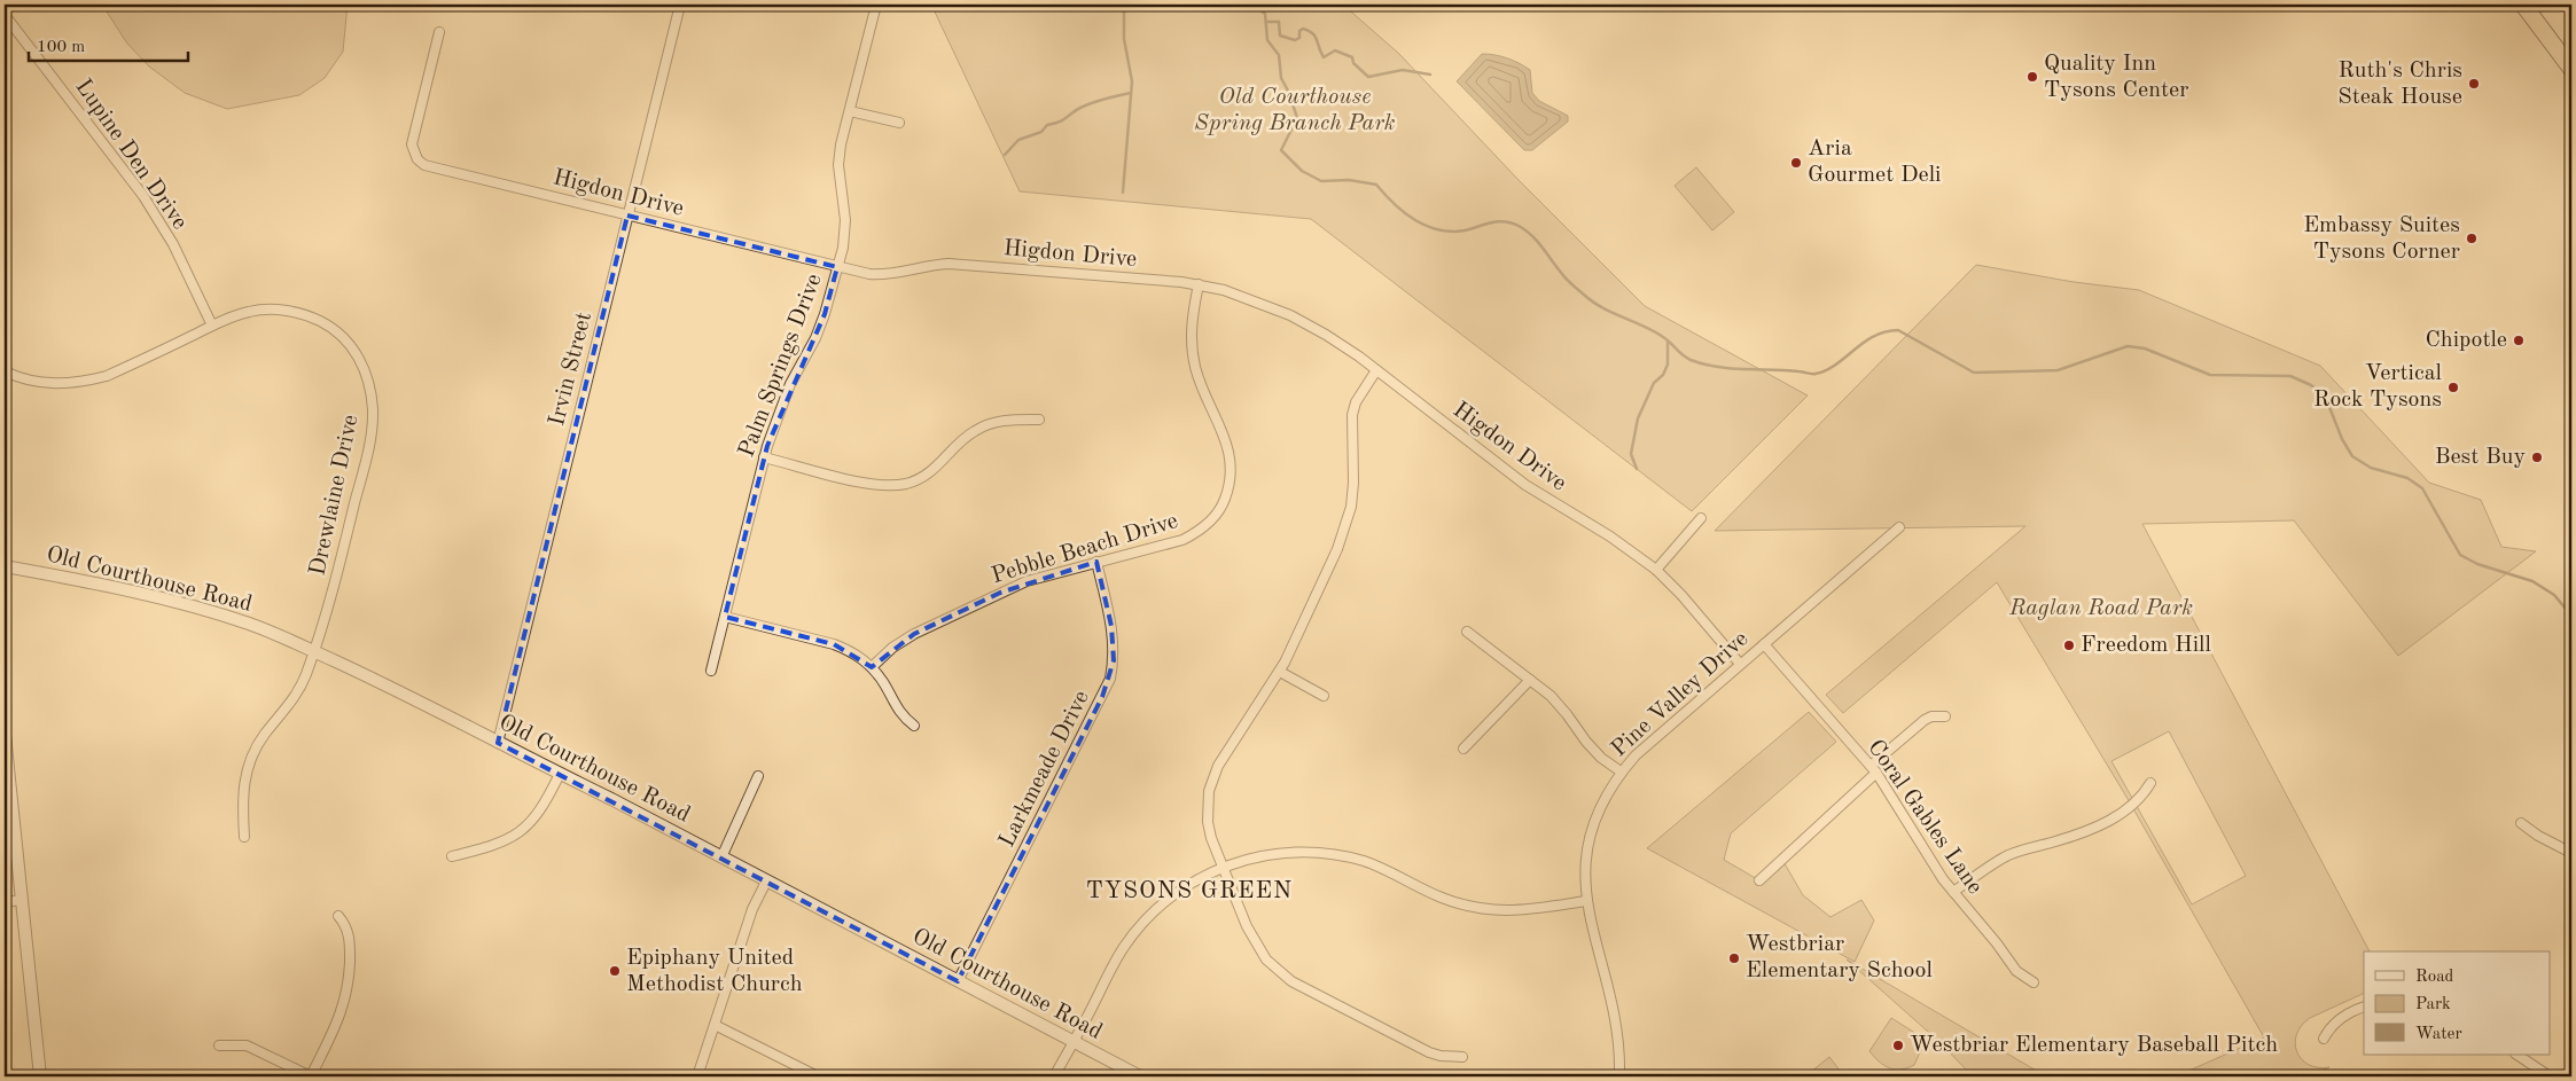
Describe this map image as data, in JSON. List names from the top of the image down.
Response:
{
  "streets": {
    "street": [
      "Lupine Den Drive",
      "Higdon Drive",
      "Palm Springs Drive",
      "Irvin Street",
      "Drewlaine Drive",
      "Pebble Beach Drive",
      "Old Courthouse Road",
      "Pine Valley Drive",
      "Larkmeade Drive",
      "Coral Gables Lane"
    ]
  },
  "crossings": [
    ["Lupine Den Drive", "Drewlaine Drive"],
    ["Higdon Drive", "Palm Springs Drive"],
    ["Higdon Drive", "Irvin Street"],
    ["Higdon Drive", "Pebble Beach Drive"],
    ["Higdon Drive", "Pine Valley Drive"],
    ["Irvin Street", "Old Courthouse Road"],
    ["Drewlaine Drive", "Old Courthouse Road"],
    ["Pebble Beach Drive", "Larkmeade Drive"],
    ["Old Courthouse Road", "Larkmeade Drive"],
    ["Pine Valley Drive", "Coral Gables Lane"]
  ],
  "districts": ["TYSONS GREEN"],
  "parks": ["Old Courthouse Spring Branch Park", "Raglan Road Park"],
  "places": [
    "Quality Inn Tysons Center",
    "Ruth's Chris Steak House",
    "Aria Gourmet Deli",
    "Embassy Suites Tysons Corner",
    "Chipotle",
    "Vertical Rock Tysons",
    "Best Buy",
    "Freedom Hill",
    "Westbriar Elementary School",
    "Epiphany United Methodist Church",
    "Westbriar Elementary Baseball Pitch"
  ],
  "legend": ["Road", "Park", "Water"],
  "scale_bar": "100 m"
}
